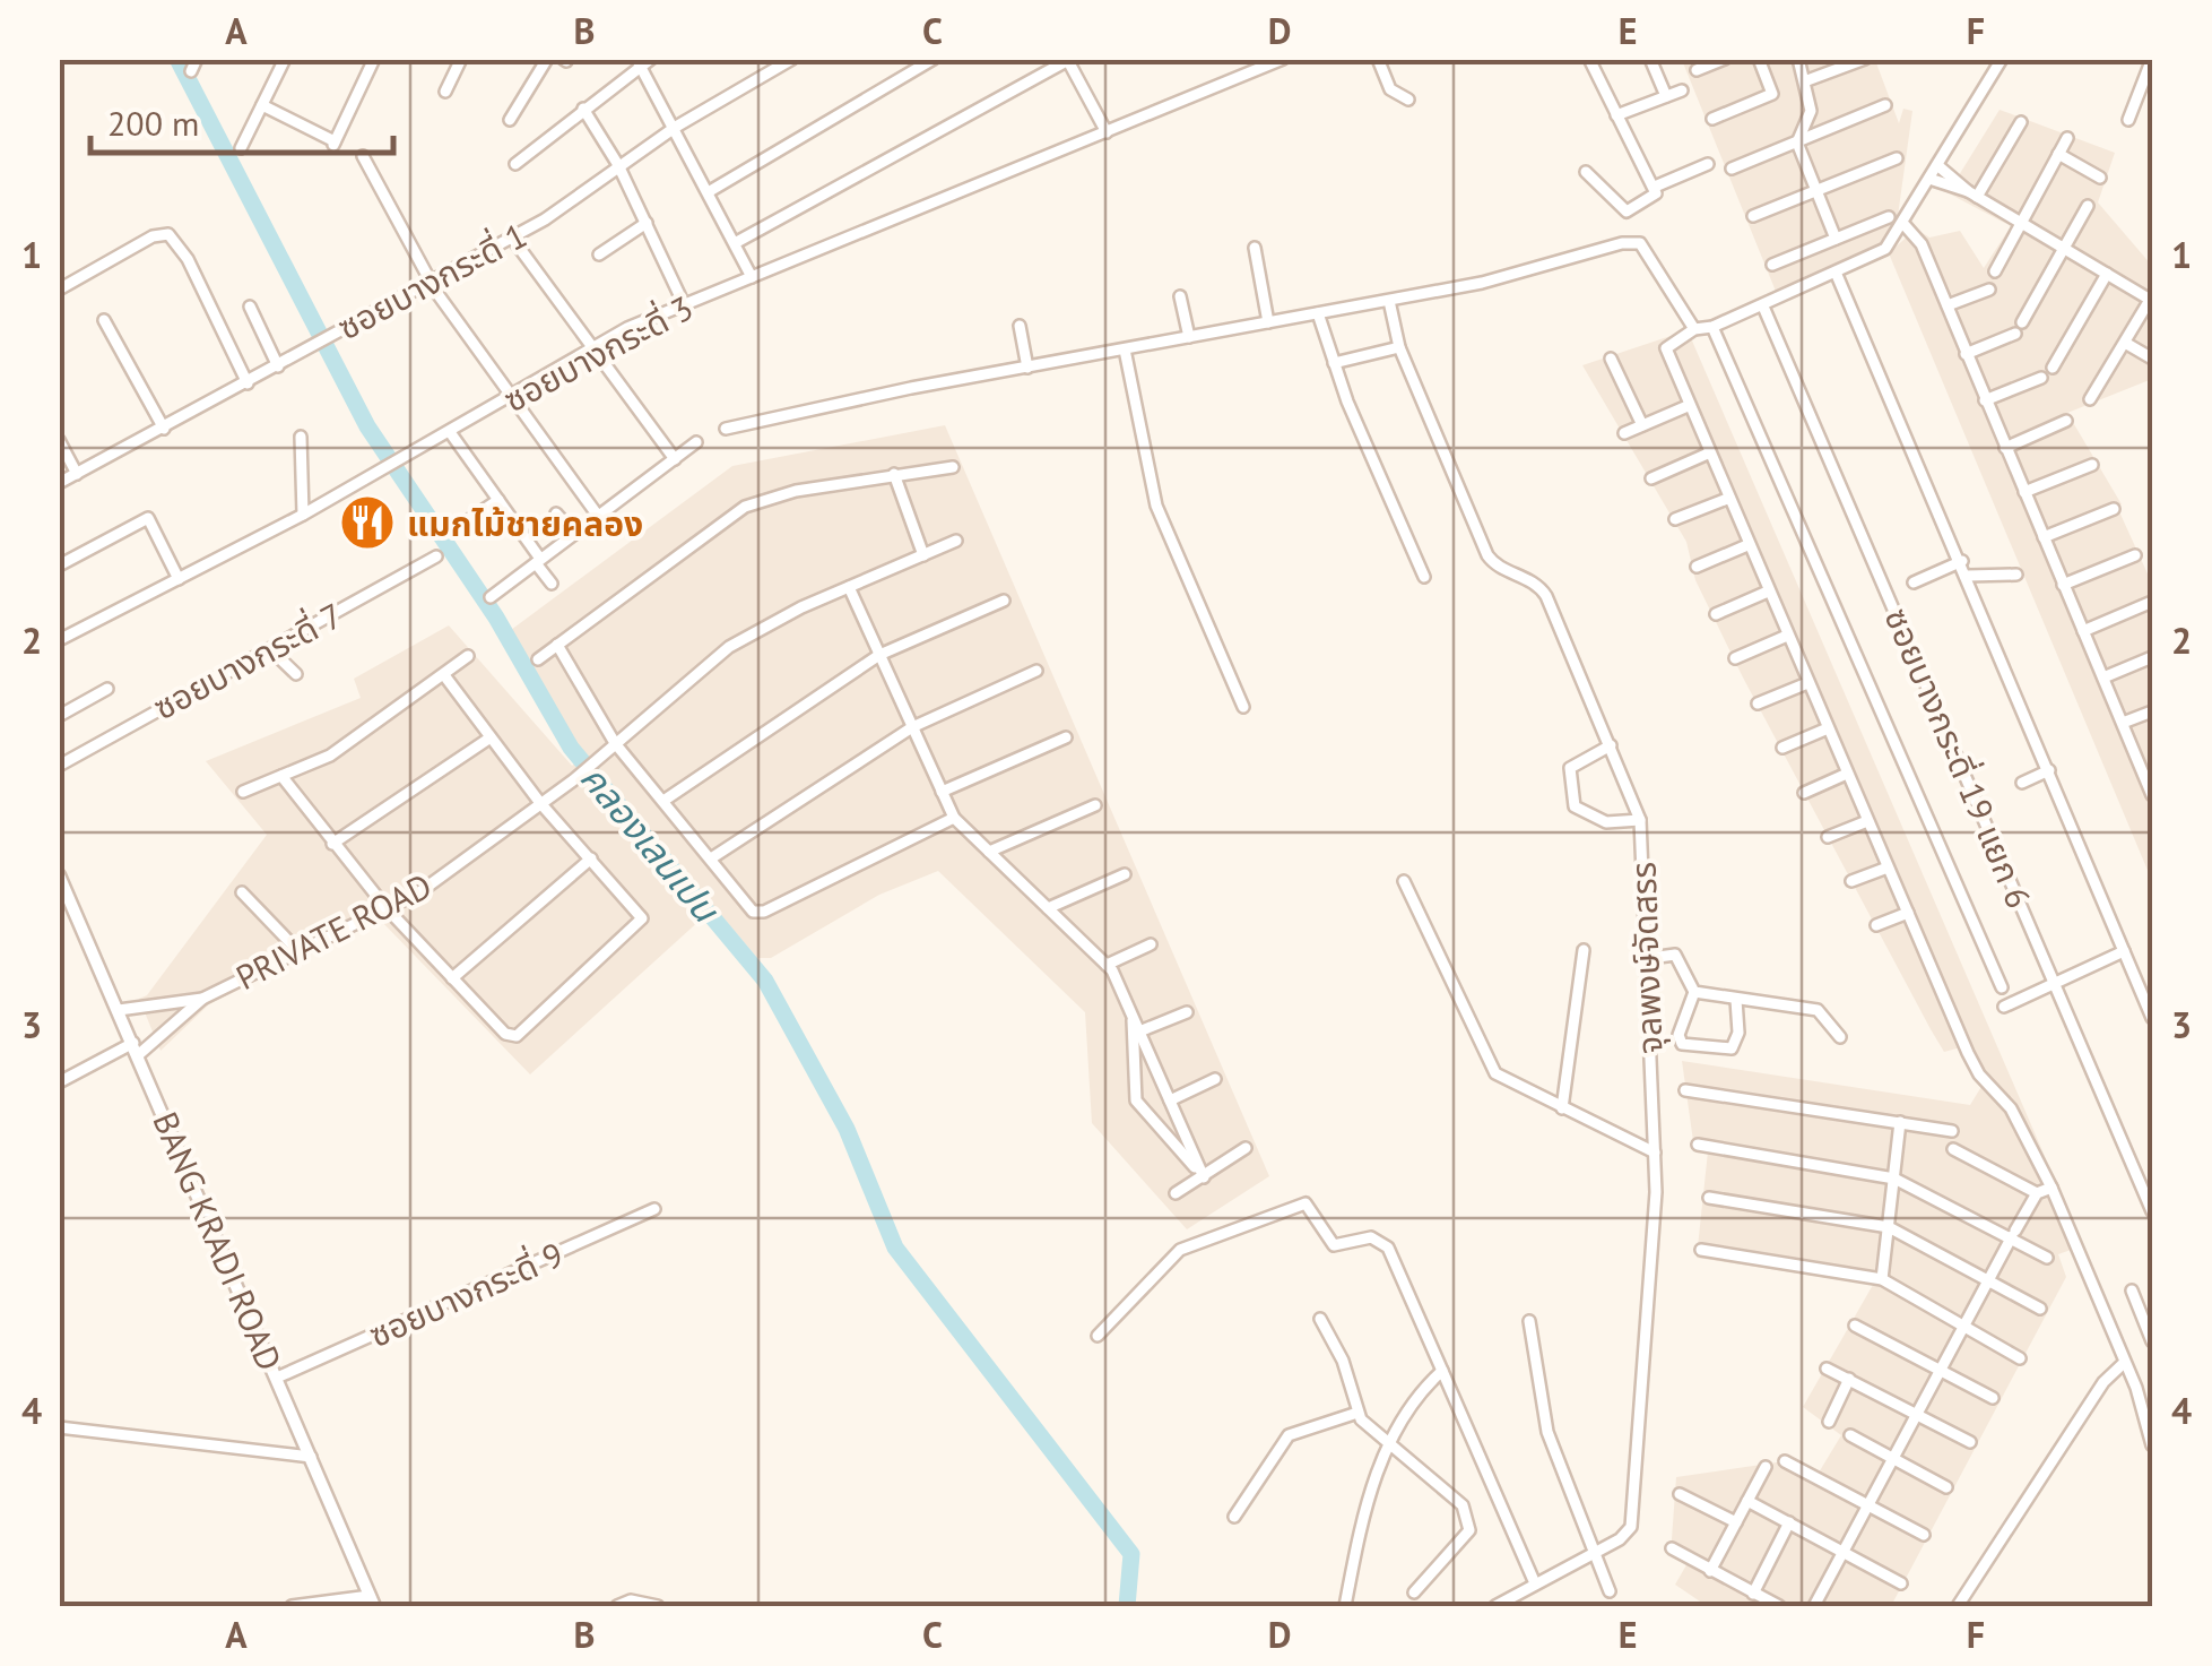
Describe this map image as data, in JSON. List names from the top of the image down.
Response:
{
  "streets": {
    "street": [
      "ซอยบางกระดี่ 1",
      "ซอยบางกระดี่ 3",
      "ซอยบางกระดี่ 7",
      "ซอยบางกระดี่ 19 แยก 6",
      "PRIVATE ROAD",
      "จุลพงษ์จัดสรร",
      "BANG KRADI ROAD",
      "ซอยบางกระดี่ 9"
    ]
  },
  "crossings": [
    ["BANG KRADI ROAD", "ซอยบางกระดี่ 9"]
  ],
  "water": ["คลองเลนเปน"],
  "places": {
    "restaurant": ["แมกไม้ชายคลอง"]
  },
  "scale_bar": "200 m",
  "grid": {
    "columns": [
      "A",
      "B",
      "C",
      "D",
      "E",
      "F"
    ],
    "rows": [
      "1",
      "2",
      "3",
      "4"
    ]
  }
}
